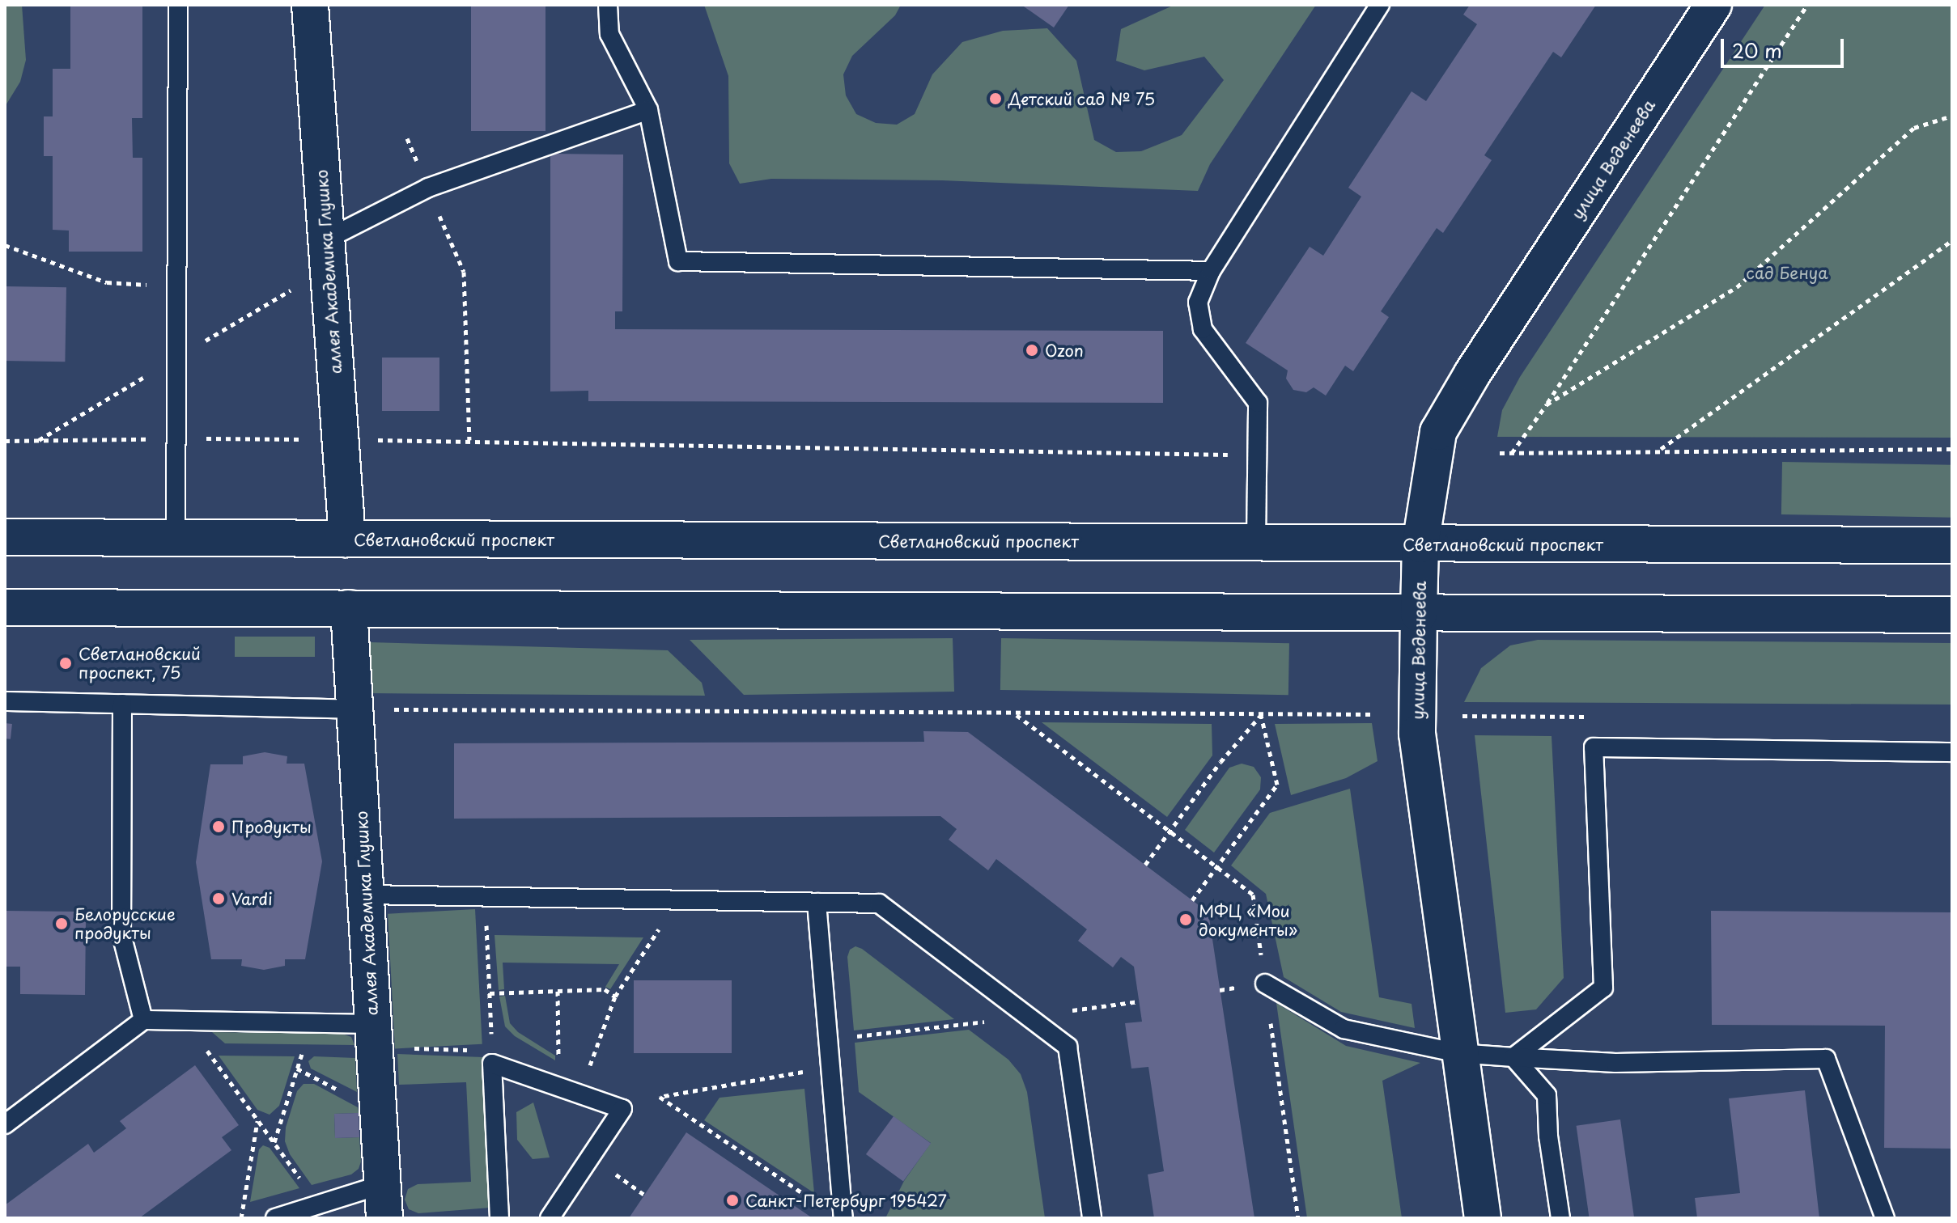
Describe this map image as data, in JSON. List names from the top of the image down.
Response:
{
  "streets": {
    "main road": ["улица Веденеева", "аллея Академика Глушко", "Светлановский проспект"]
  },
  "crossings": [
    ["улица Веденеева", "Светлановский проспект"],
    ["аллея Академика Глушко", "Светлановский проспект"]
  ],
  "parks": ["сад Бенуа"],
  "places": [
    "Детский сад № 75",
    "Ozon",
    "Светлановский проспект, 75",
    "Продукты",
    "Vardi",
    "МФЦ «Мои документы»",
    "Белорусские продукты",
    "Санкт-Петербург 195427"
  ],
  "scale_bar": "20 m"
}
